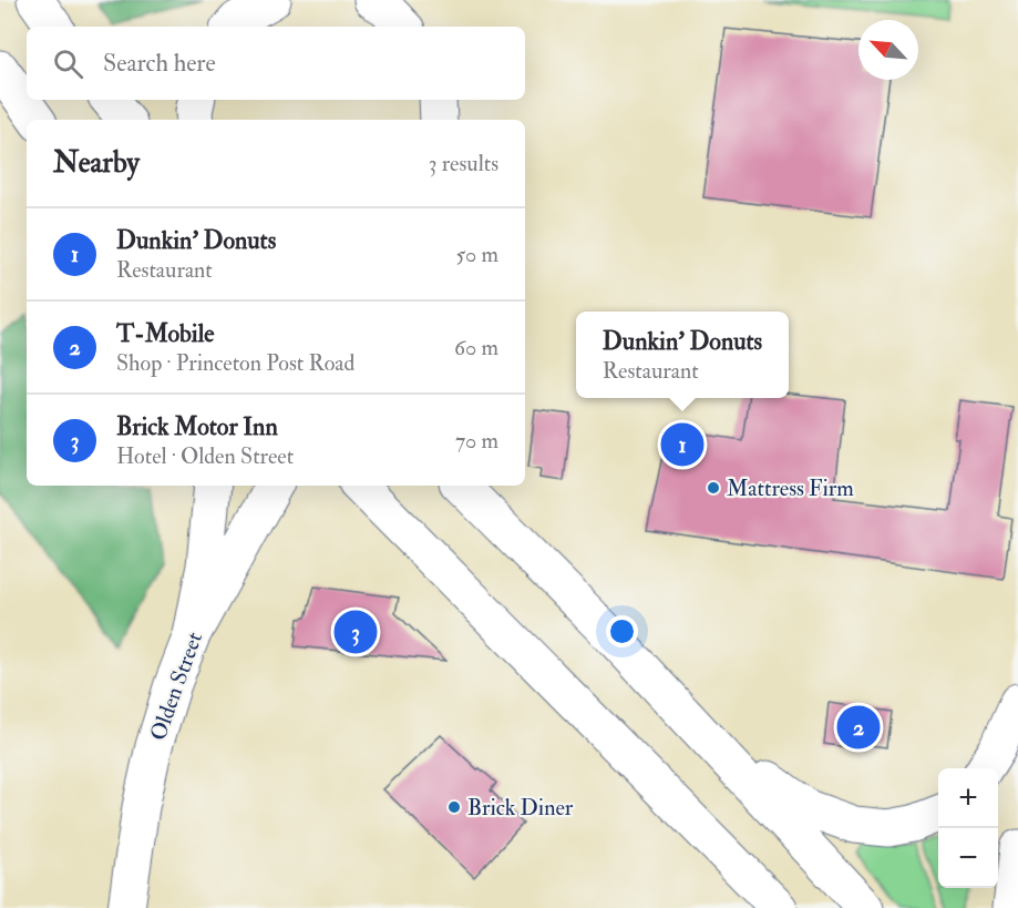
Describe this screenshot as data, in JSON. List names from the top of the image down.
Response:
{
  "streets": {
    "main road": ["Olden Street"]
  },
  "places": ["Mattress Firm", "Brick Diner"],
  "north": "top left",
  "page": {
    "search": "Search here",
    "heading": ["Nearby", "3 results"],
    "list": [
      {
        "mark": "1",
        "name": "Dunkin' Donuts",
        "note": "Restaurant",
        "value": "50 m"
      },
      {
        "mark": "2",
        "name": "T-Mobile",
        "note": "Shop · Princeton Post Road",
        "value": "60 m"
      },
      {
        "mark": "3",
        "name": "Brick Motor Inn",
        "note": "Hotel · Olden Street",
        "value": "70 m"
      }
    ],
    "popup": ["Dunkin' Donuts", "Restaurant"],
    "pins": ["1", "3", "2"],
    "map_buttons": ["+", "−"]
  }
}
